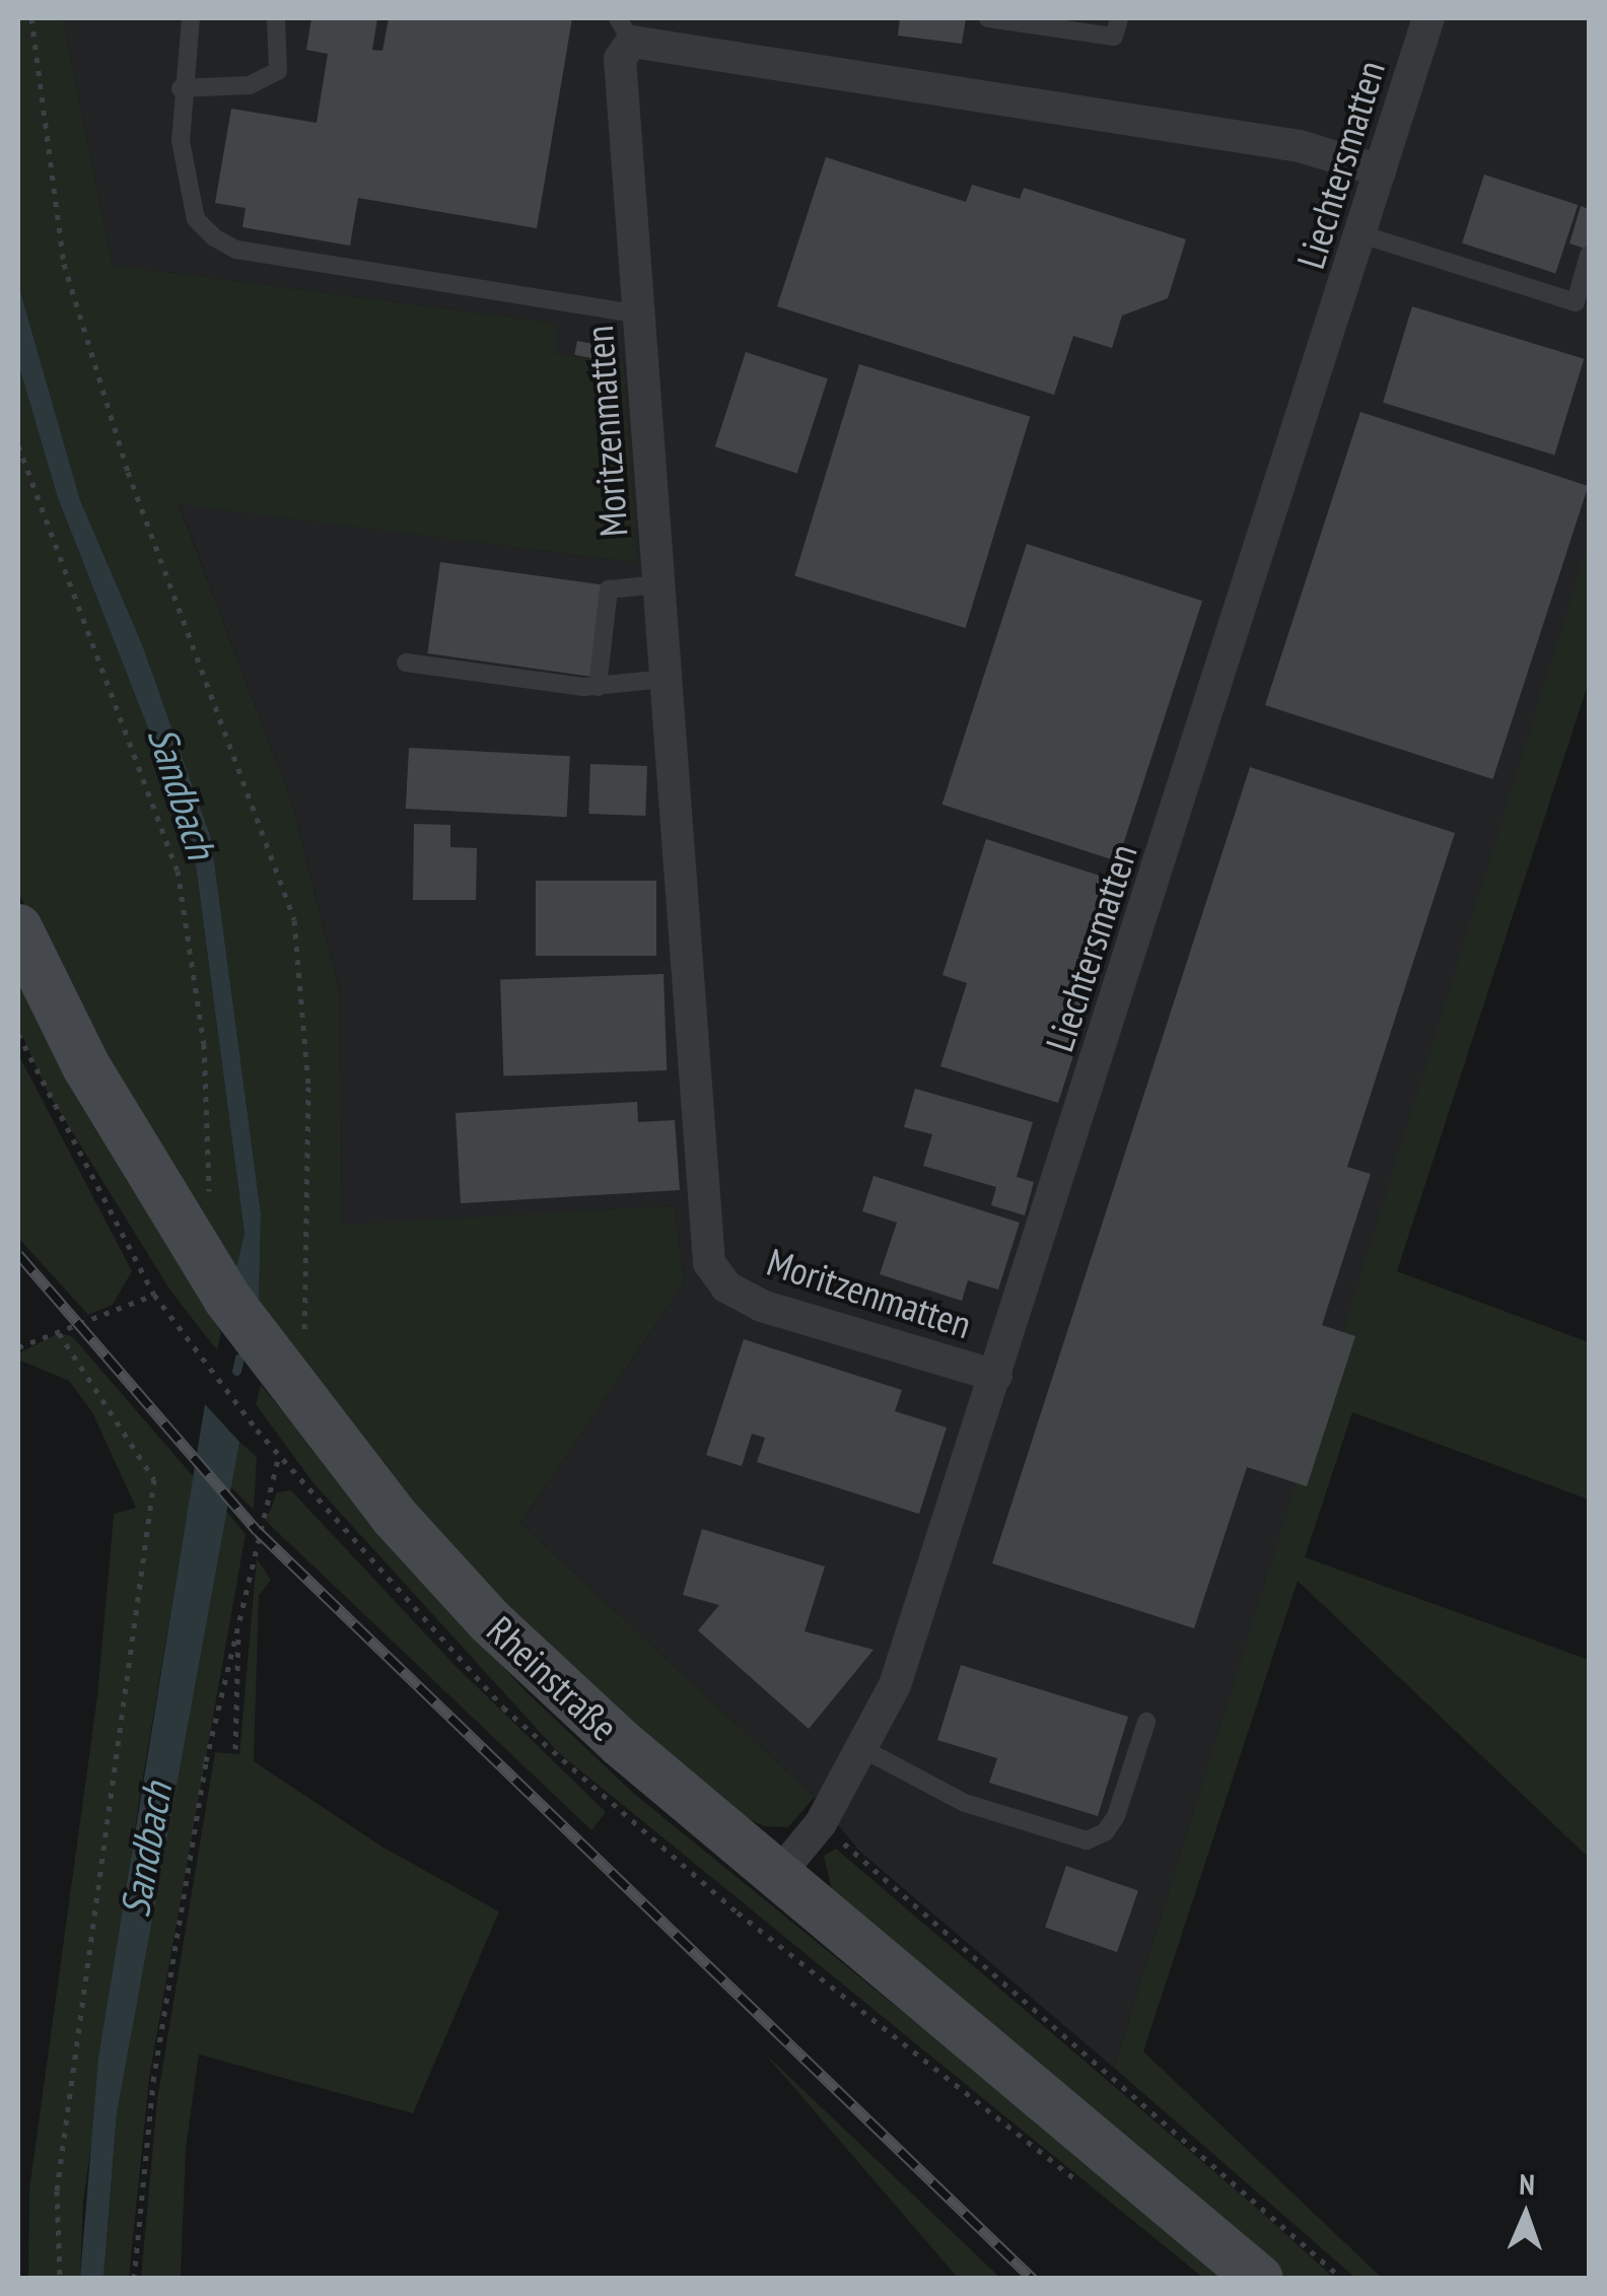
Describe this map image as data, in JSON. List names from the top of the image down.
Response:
{
  "streets": {
    "street": ["Liechtersmatten", "Moritzenmatten", "Rheinstraße"]
  },
  "crossings": [
    ["Liechtersmatten", "Moritzenmatten"],
    ["Liechtersmatten", "Rheinstraße"]
  ],
  "water": ["Sandbach"],
  "north": "top"
}
